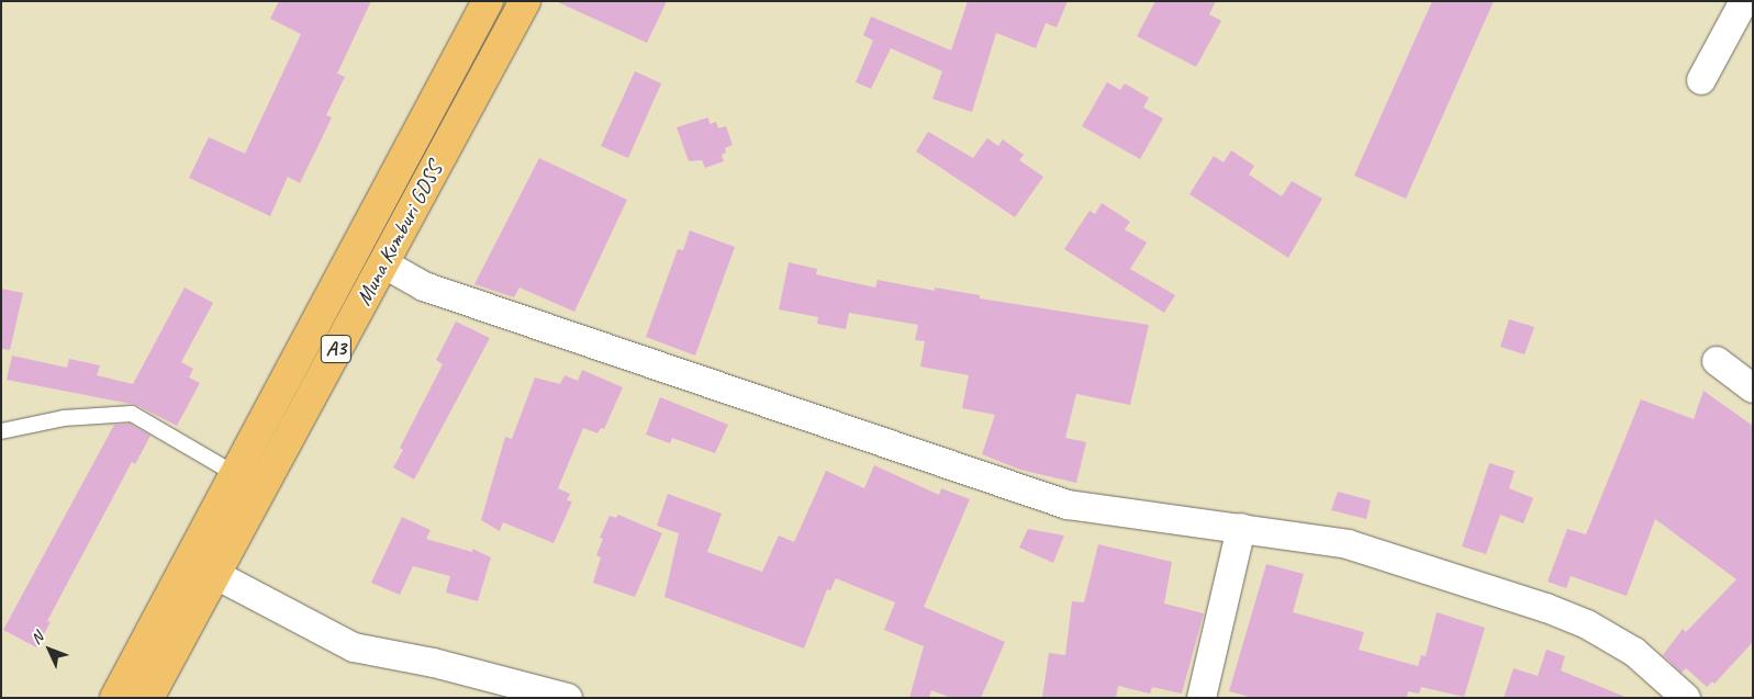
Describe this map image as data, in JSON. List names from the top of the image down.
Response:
{
  "streets": {
    "highway": ["Muna Kumburi GDSS", "A3"]
  },
  "north": "top left"
}
